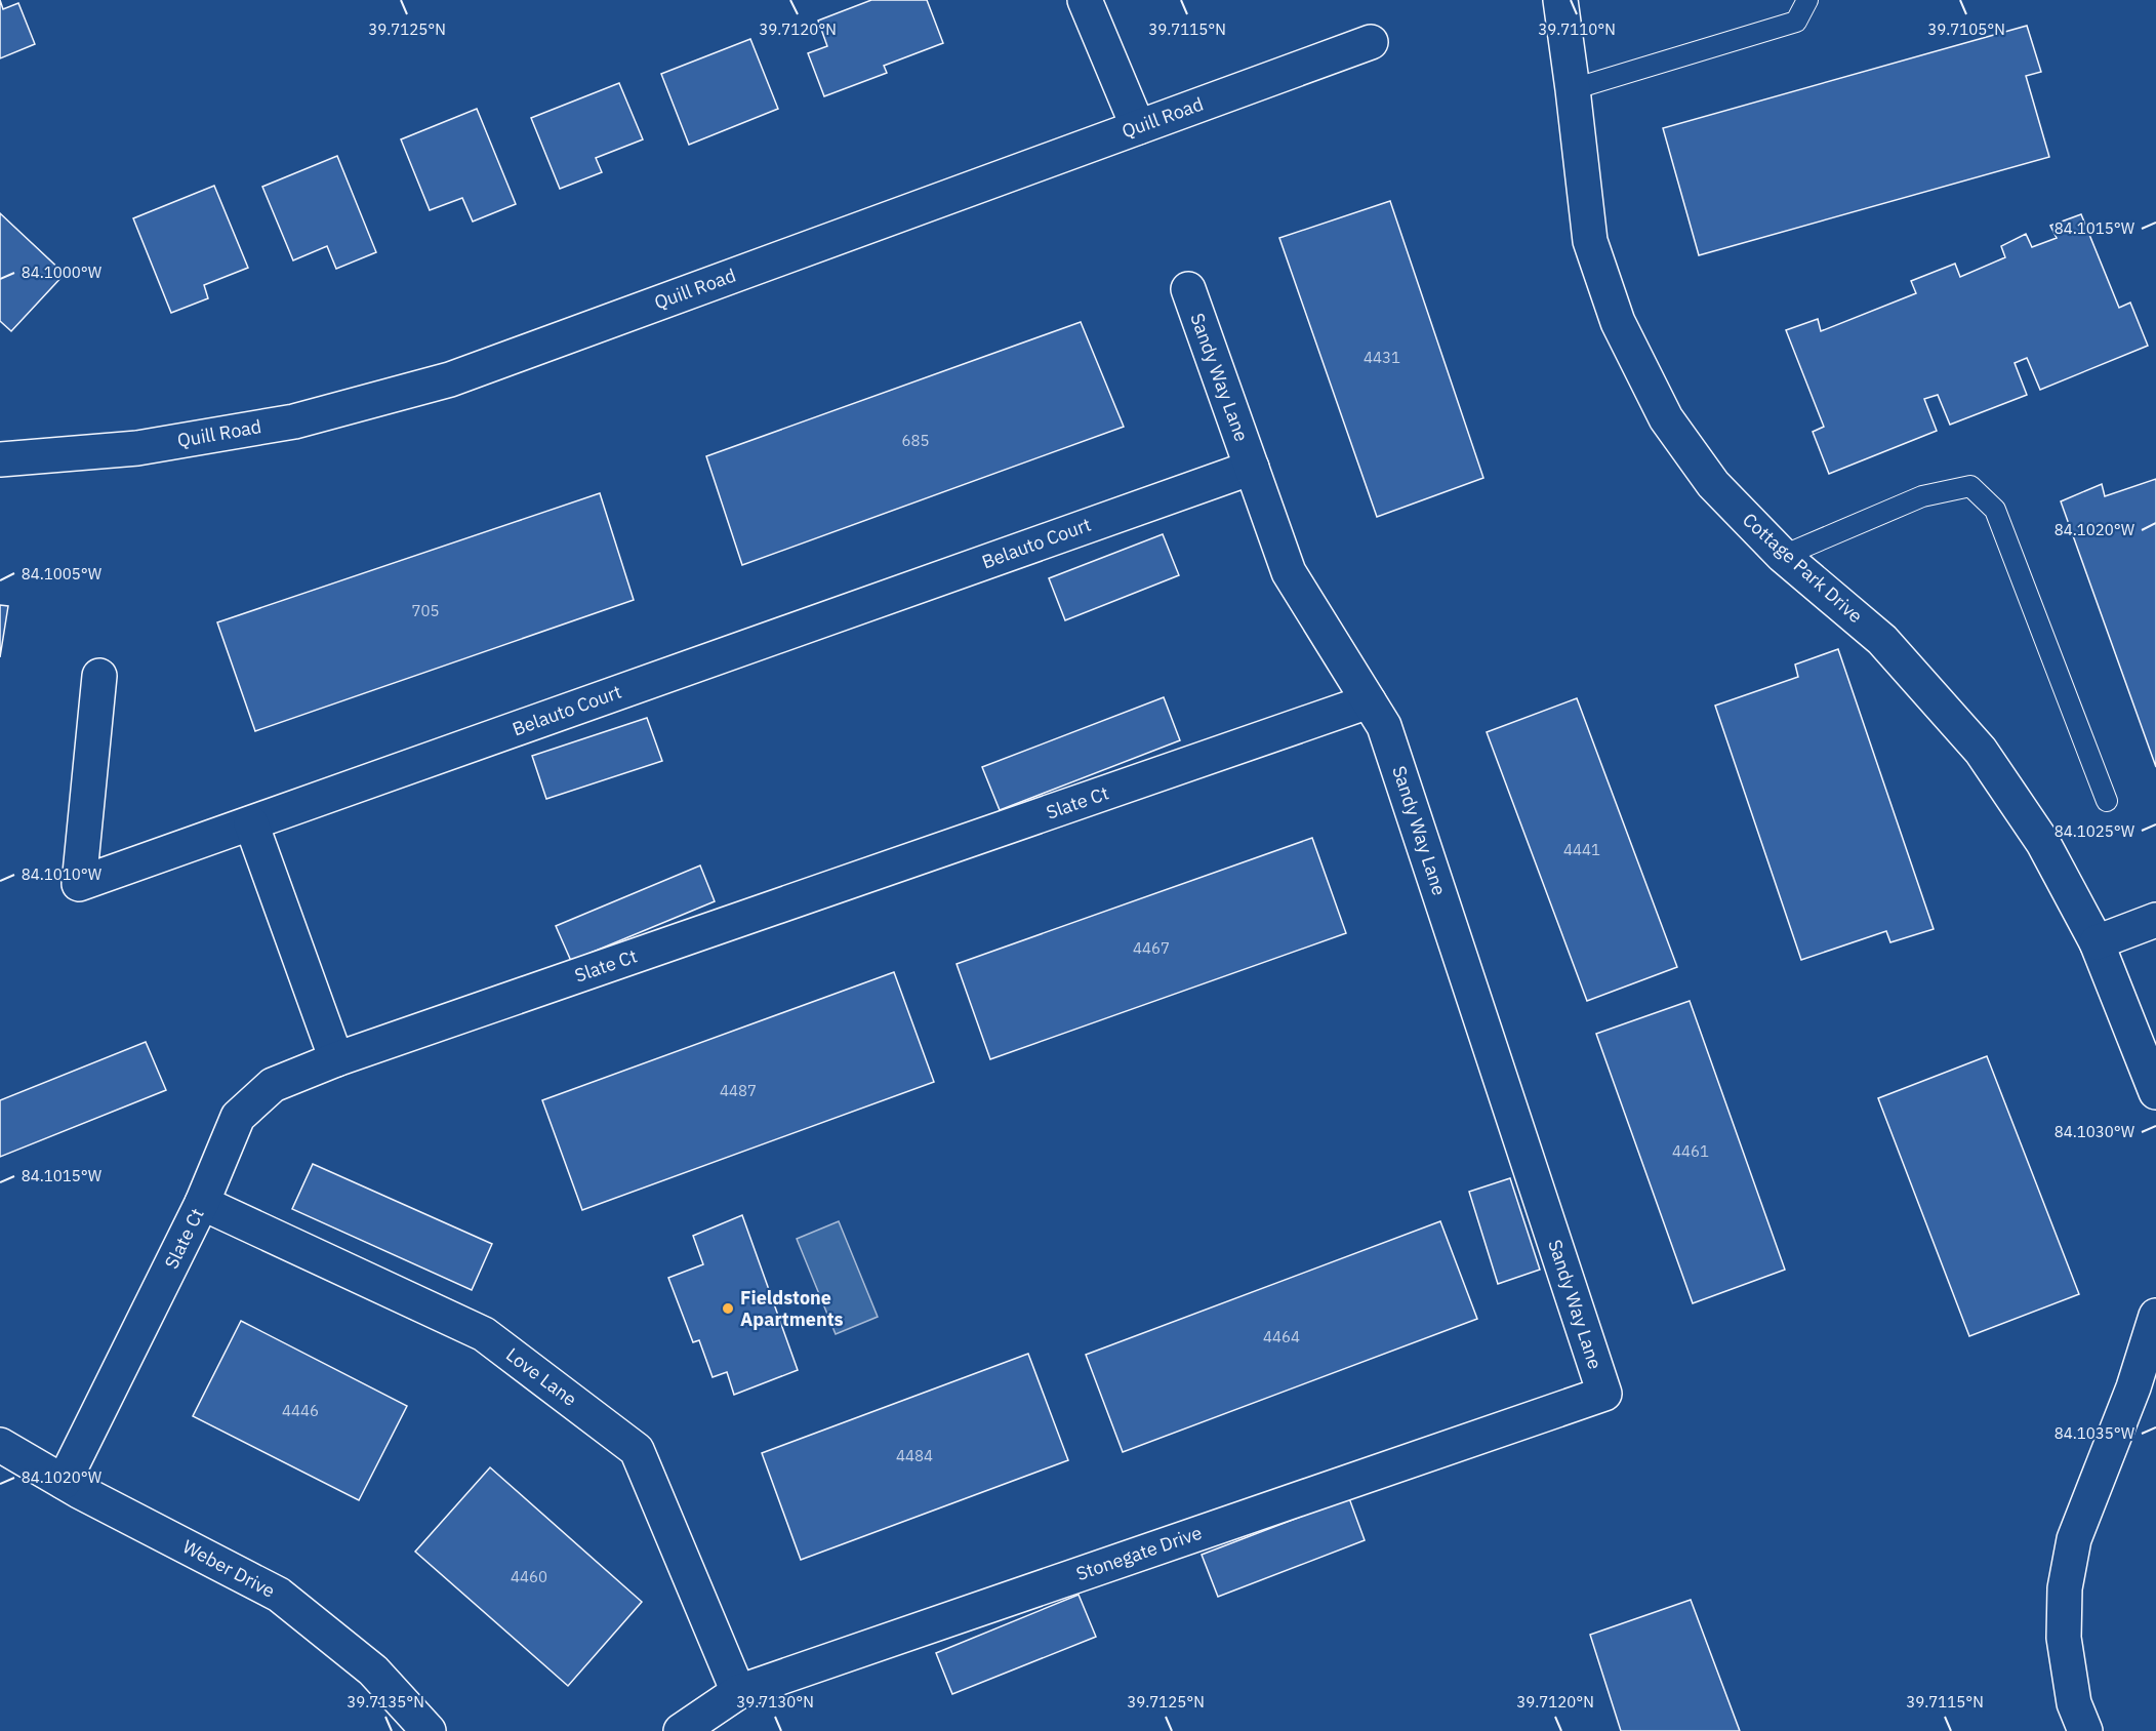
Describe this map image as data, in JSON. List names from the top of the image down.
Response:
{
  "streets": {
    "street": [
      "Quill Road",
      "Sandy Way Lane",
      "Belauto Court",
      "Cottage Park Drive",
      "Slate Ct",
      "Love Lane",
      "Stonegate Drive",
      "Weber Drive"
    ]
  },
  "crossings": [
    ["Sandy Way Lane", "Belauto Court"],
    ["Sandy Way Lane", "Slate Ct"],
    ["Sandy Way Lane", "Stonegate Drive"],
    ["Slate Ct", "Love Lane"],
    ["Slate Ct", "Weber Drive"],
    ["Love Lane", "Stonegate Drive"]
  ],
  "places": ["Fieldstone Apartments"],
  "house_numbers": [
    "4431",
    "685",
    "705",
    "4441",
    "4467",
    "4487",
    "4461",
    "4464",
    "4446",
    "4484",
    "4460"
  ],
  "coordinates": [
    "39.7125°N",
    "39.7120°N",
    "39.7115°N",
    "39.7110°N",
    "39.7105°N",
    "84.1015°W",
    "84.1000°W",
    "84.1020°W",
    "84.1005°W",
    "84.1025°W",
    "84.1010°W",
    "84.1030°W",
    "84.1035°W",
    "39.7135°N",
    "39.7130°N"
  ]
}
